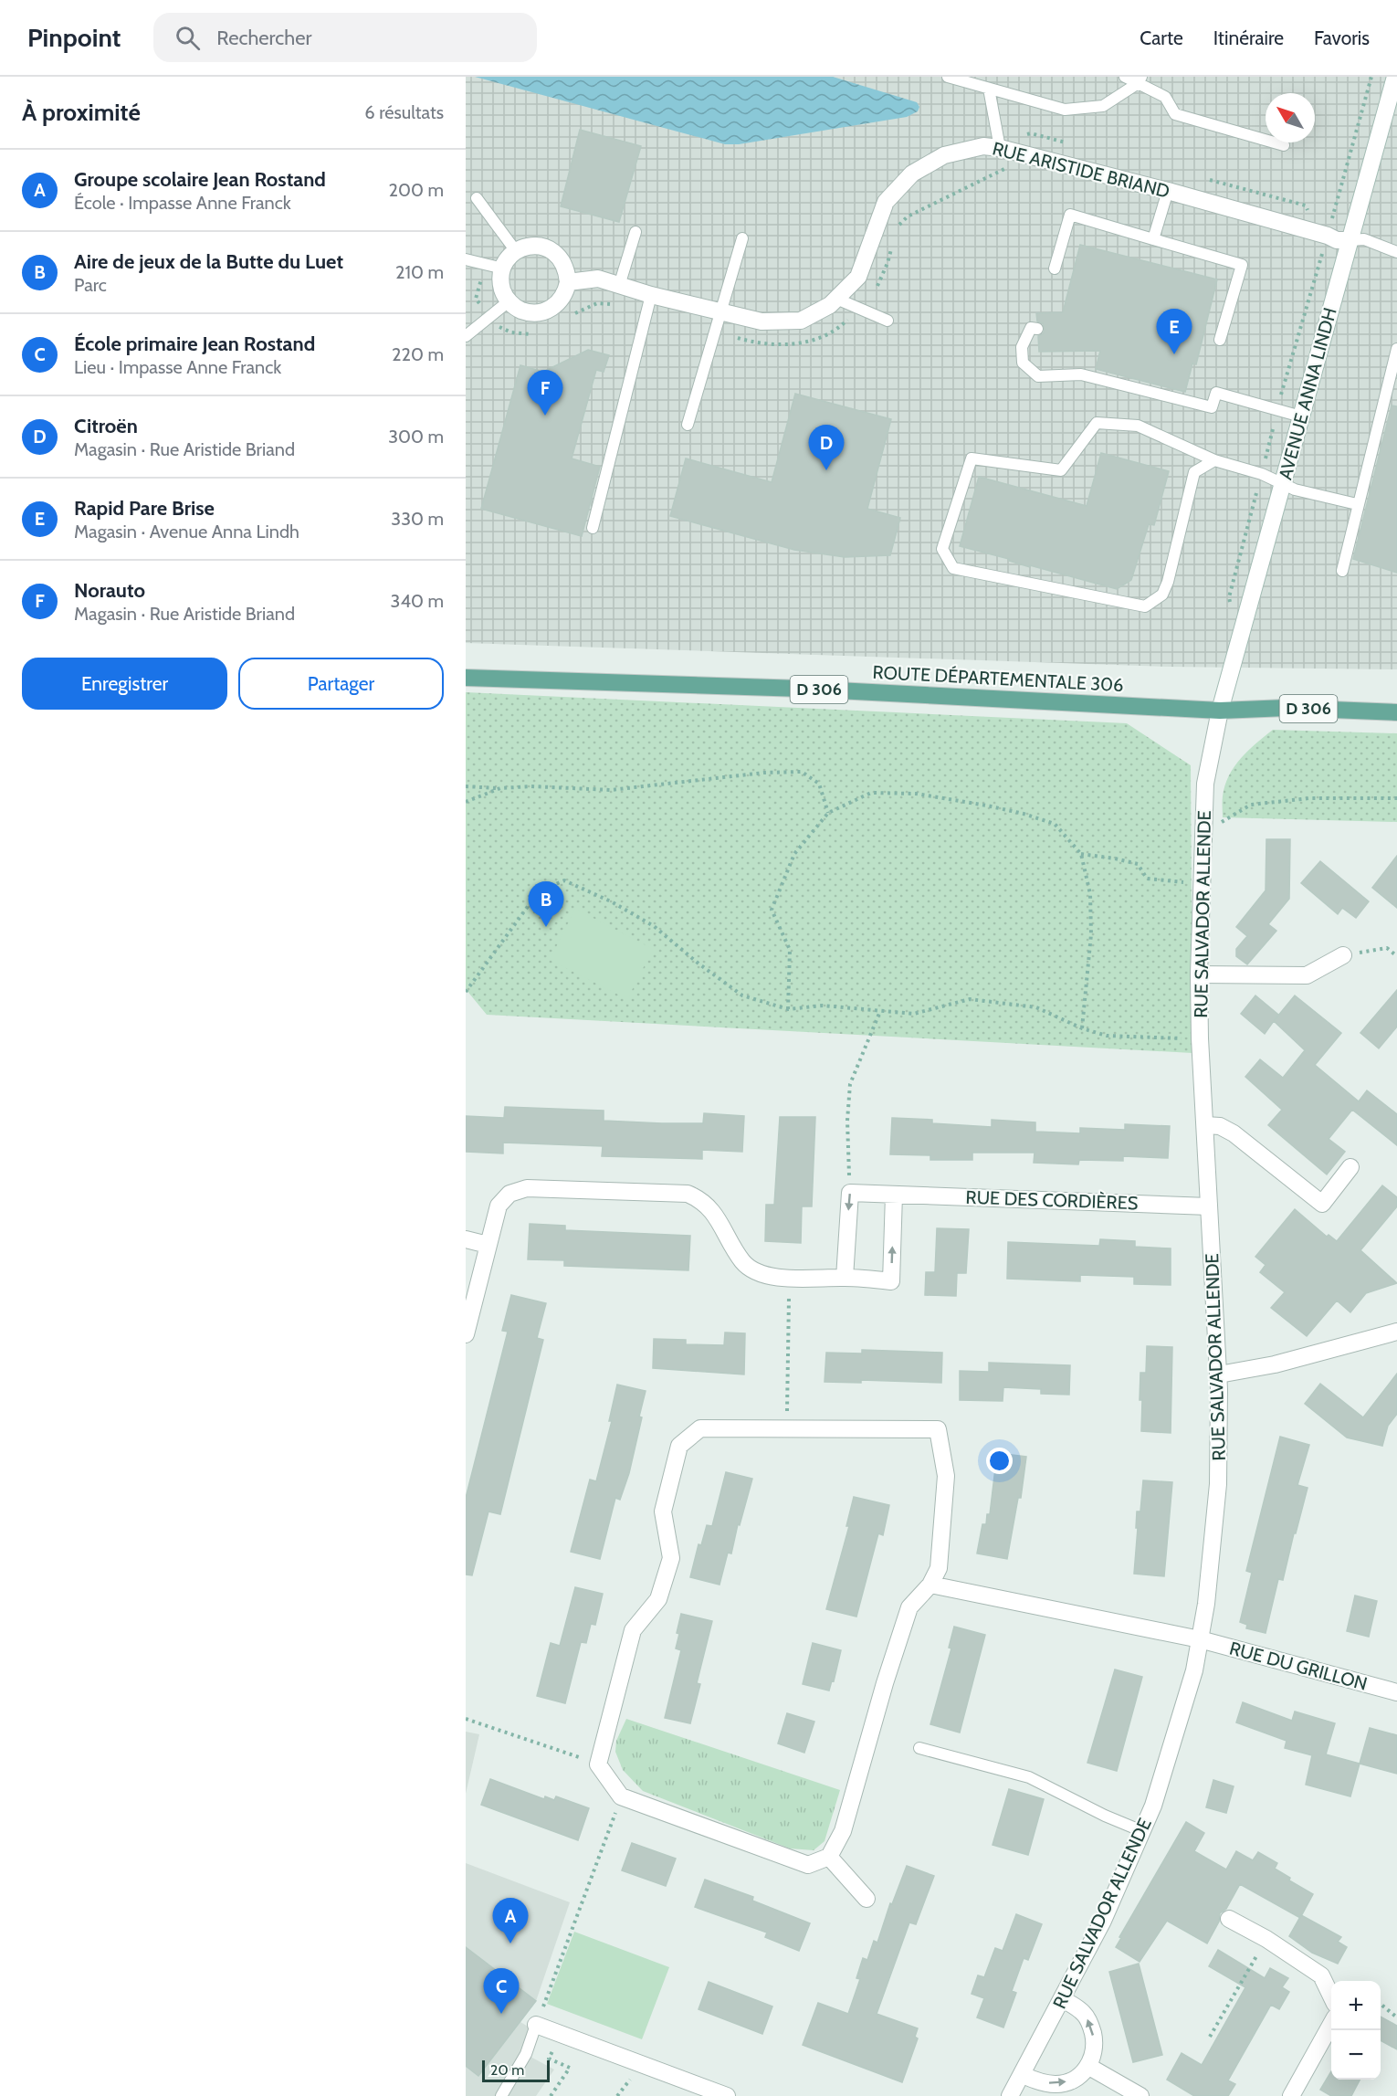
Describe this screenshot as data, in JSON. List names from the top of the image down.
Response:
{
  "streets": {
    "main road": ["ROUTE DÉPARTEMENTALE 306", "D 306"],
    "street": [
      "RUE ARISTIDE BRIAND",
      "AVENUE ANNA LINDH",
      "RUE SALVADOR ALLENDE",
      "RUE DES CORDIÈRES",
      "RUE DU GRILLON"
    ]
  },
  "crossings": [
    ["RUE ARISTIDE BRIAND", "AVENUE ANNA LINDH"],
    ["AVENUE ANNA LINDH", "ROUTE DÉPARTEMENTALE 306"],
    ["AVENUE ANNA LINDH", "RUE SALVADOR ALLENDE"],
    ["ROUTE DÉPARTEMENTALE 306", "RUE SALVADOR ALLENDE"],
    ["RUE SALVADOR ALLENDE", "RUE DES CORDIÈRES"],
    ["RUE SALVADOR ALLENDE", "RUE DU GRILLON"]
  ],
  "scale_bar": "20 m",
  "north": "top left",
  "page": {
    "header": "Pinpoint",
    "search": "Rechercher",
    "nav": ["Carte", "Itinéraire", "Favoris"],
    "heading": ["À proximité", "6 résultats"],
    "list": [
      {
        "mark": "A",
        "name": "Groupe scolaire Jean Rostand",
        "note": "École · Impasse Anne Franck",
        "value": "200 m"
      },
      {
        "mark": "B",
        "name": "Aire de jeux de la Butte du Luet",
        "note": "Parc",
        "value": "210 m"
      },
      {
        "mark": "C",
        "name": "École primaire Jean Rostand",
        "note": "Lieu · Impasse Anne Franck",
        "value": "220 m"
      },
      {
        "mark": "D",
        "name": "Citroën",
        "note": "Magasin · Rue Aristide Briand",
        "value": "300 m"
      },
      {
        "mark": "E",
        "name": "Rapid Pare Brise",
        "note": "Magasin · Avenue Anna Lindh",
        "value": "330 m"
      },
      {
        "mark": "F",
        "name": "Norauto",
        "note": "Magasin · Rue Aristide Briand",
        "value": "340 m"
      }
    ],
    "pins": [
      "E",
      "F",
      "D",
      "B",
      "A",
      "C"
    ],
    "buttons": ["Enregistrer", "Partager"],
    "map_buttons": ["+", "−"],
    "scale": "20 m"
  }
}
